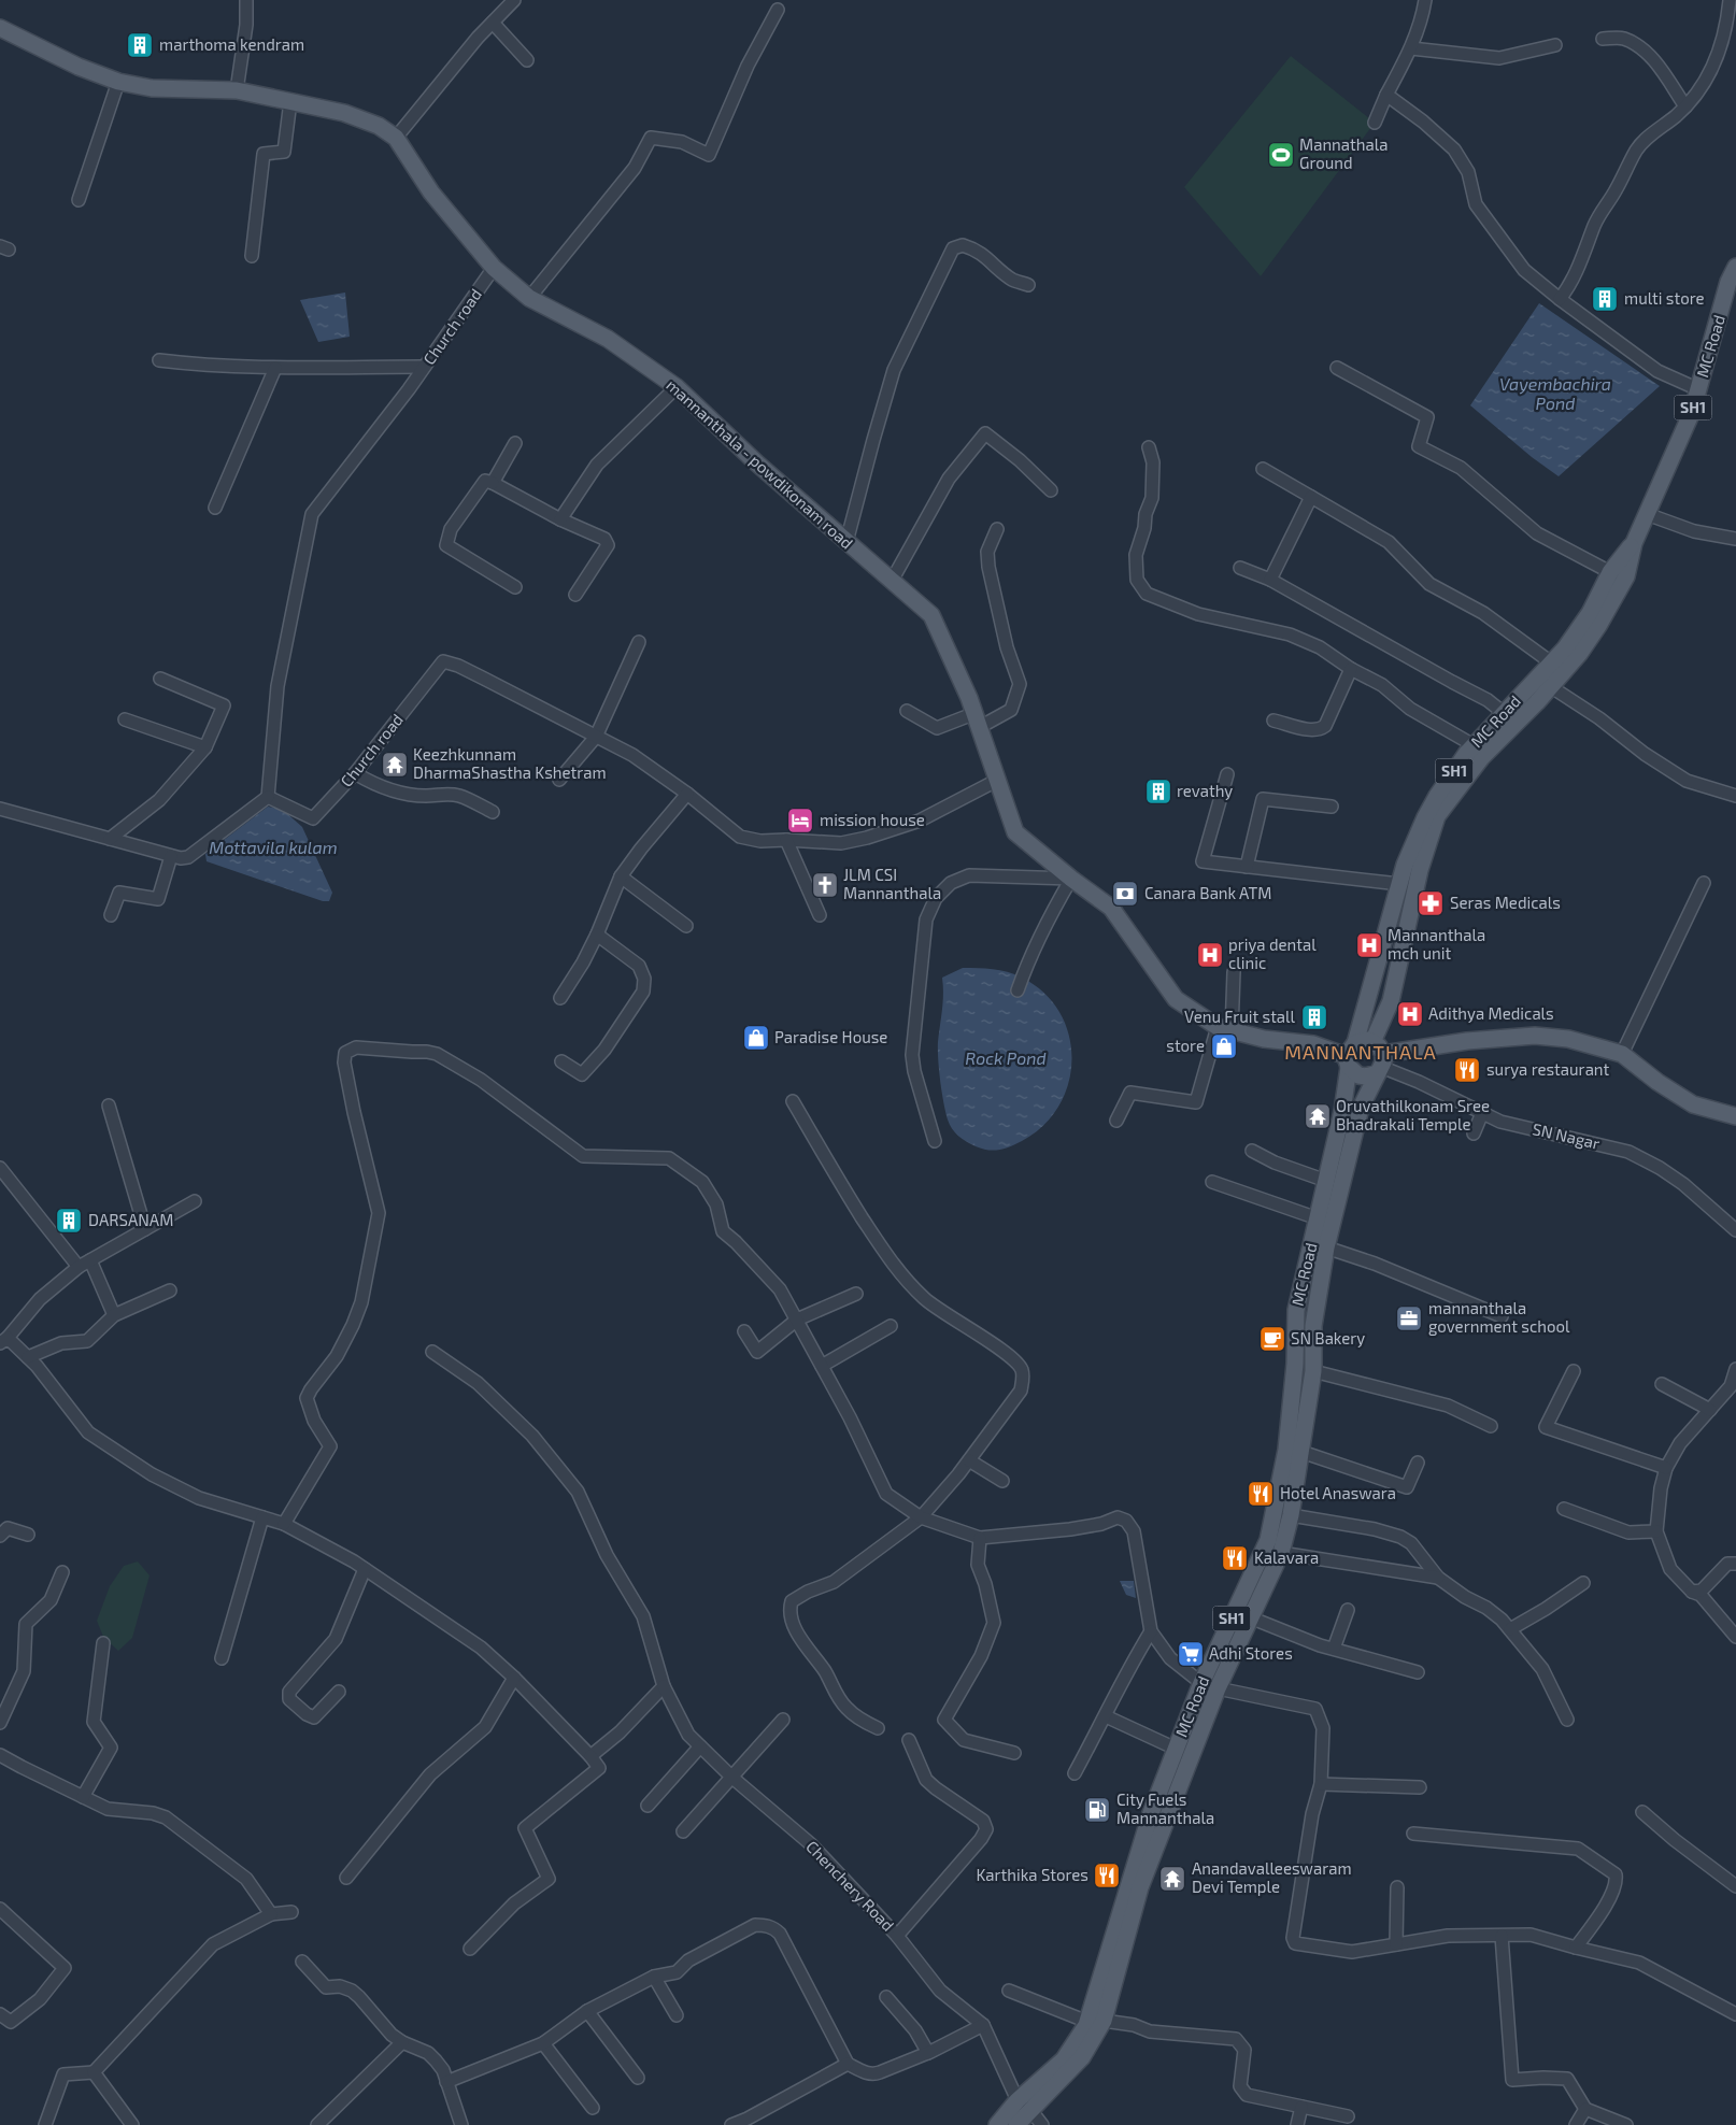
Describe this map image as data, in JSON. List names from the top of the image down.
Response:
{
  "streets": {
    "main road": ["MC Road", "SH1", "mannanthala - powdikonam road"],
    "street": ["Church road", "SN Nagar", "Chenchery Road"]
  },
  "crossings": [
    ["Church road", "mannanthala - powdikonam road"],
    ["MC Road", "mannanthala - powdikonam road"],
    ["MC Road", "SN Nagar"],
    ["MC Road", "Chenchery Road"],
    ["mannanthala - powdikonam road", "SN Nagar"]
  ],
  "districts": ["MANNANTHALA"],
  "water": ["Vayembachira Pond", "Mottavila kulam", "Rock Pond"],
  "places": {
    "building": [
      "marthoma kendram",
      "multi store",
      "revathy",
      "Venu Fruit stall",
      "DARSANAM"
    ],
    "sports": ["Mannathala Ground"],
    "temple": ["Keezhkunnam DharmaShastha Kshetram", "Oruvathilkonam Sree Bhadrakali Temple", "Anandavalleeswaram Devi Temple"],
    "hotel": ["mission house"],
    "church": ["JLM CSI Mannanthala"],
    "bank": ["Canara Bank ATM"],
    "pharmacy": ["Seras Medicals"],
    "hospital": ["Mannanthala mch unit", "priya dental clinic", "Adithya Medicals"],
    "shop": ["Paradise House", "store"],
    "restaurant": [
      "surya restaurant",
      "Hotel Anaswara",
      "Kalavara",
      "Karthika Stores"
    ],
    "office": ["mannanthala government school"],
    "cafe": ["SN Bakery"],
    "supermarket": ["Adhi Stores"],
    "fuel station": ["City Fuels Mannanthala"]
  }
}
